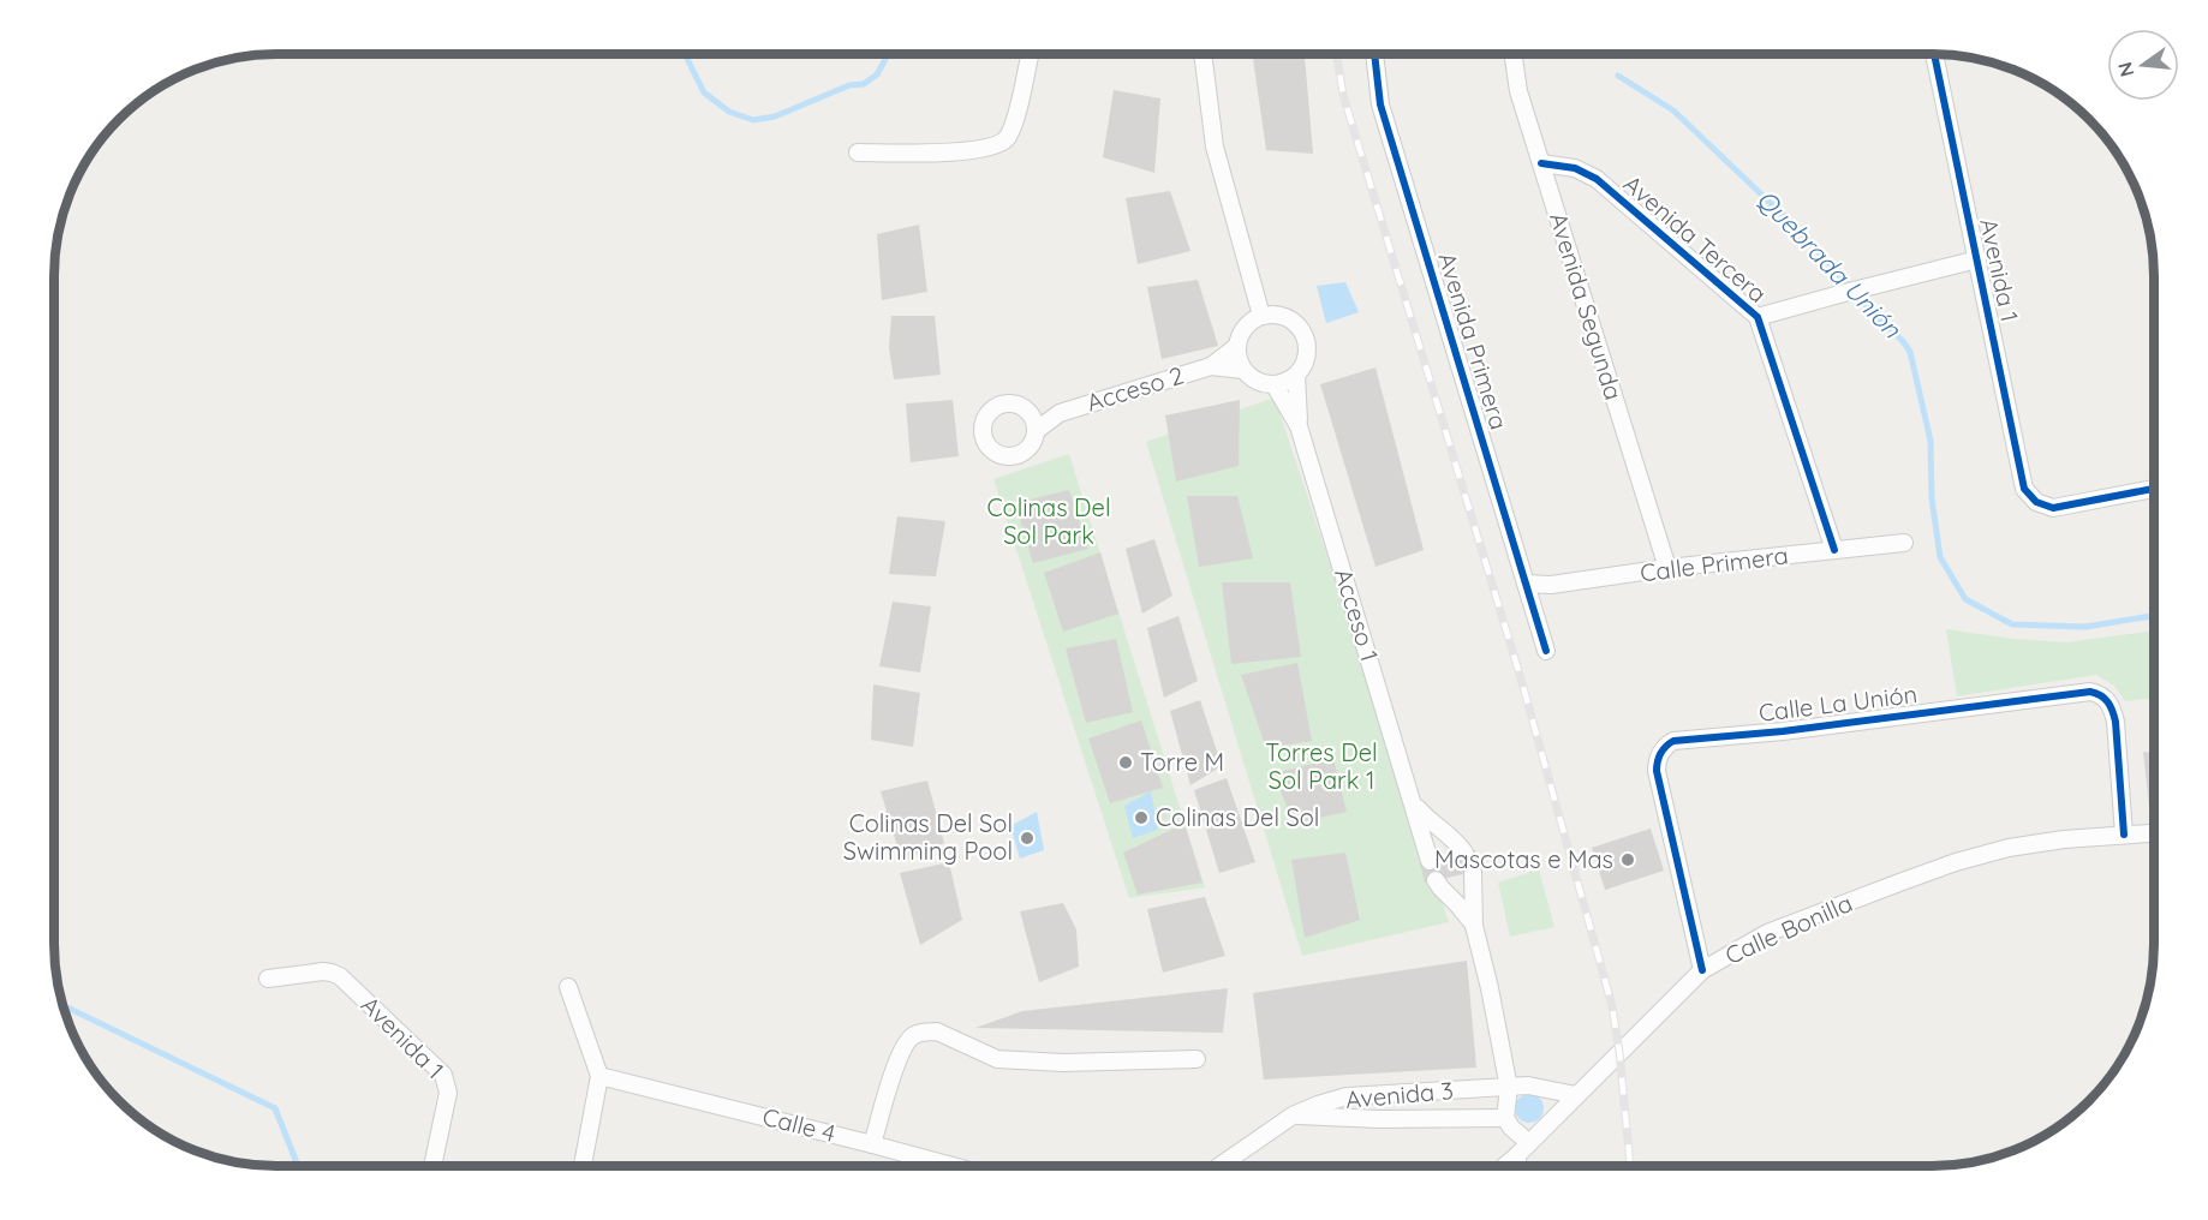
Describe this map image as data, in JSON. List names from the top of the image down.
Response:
{
  "streets": {
    "street": [
      "Avenida Tercera",
      "Avenida 1",
      "Avenida Segunda",
      "Avenida Primera",
      "Acceso 2",
      "Calle Primera",
      "Acceso 1",
      "Calle La Unión",
      "Calle Bonilla",
      "Avenida 3",
      "Calle 4"
    ]
  },
  "crossings": [
    ["Avenida Tercera", "Avenida Segunda"],
    ["Avenida Tercera", "Calle Primera"],
    ["Avenida Segunda", "Calle Primera"],
    ["Avenida Primera", "Calle Primera"],
    ["Acceso 2", "Acceso 1"],
    ["Calle La Unión", "Calle Bonilla"],
    ["Calle Bonilla", "Avenida 3"]
  ],
  "water": ["Quebrada Unión"],
  "parks": ["Colinas Del Sol Park", "Torres Del Sol Park 1"],
  "places": [
    "Torre M",
    "Colinas Del Sol",
    "Colinas Del Sol Swimming Pool",
    "Mascotas e Mas"
  ],
  "north": "left"
}
